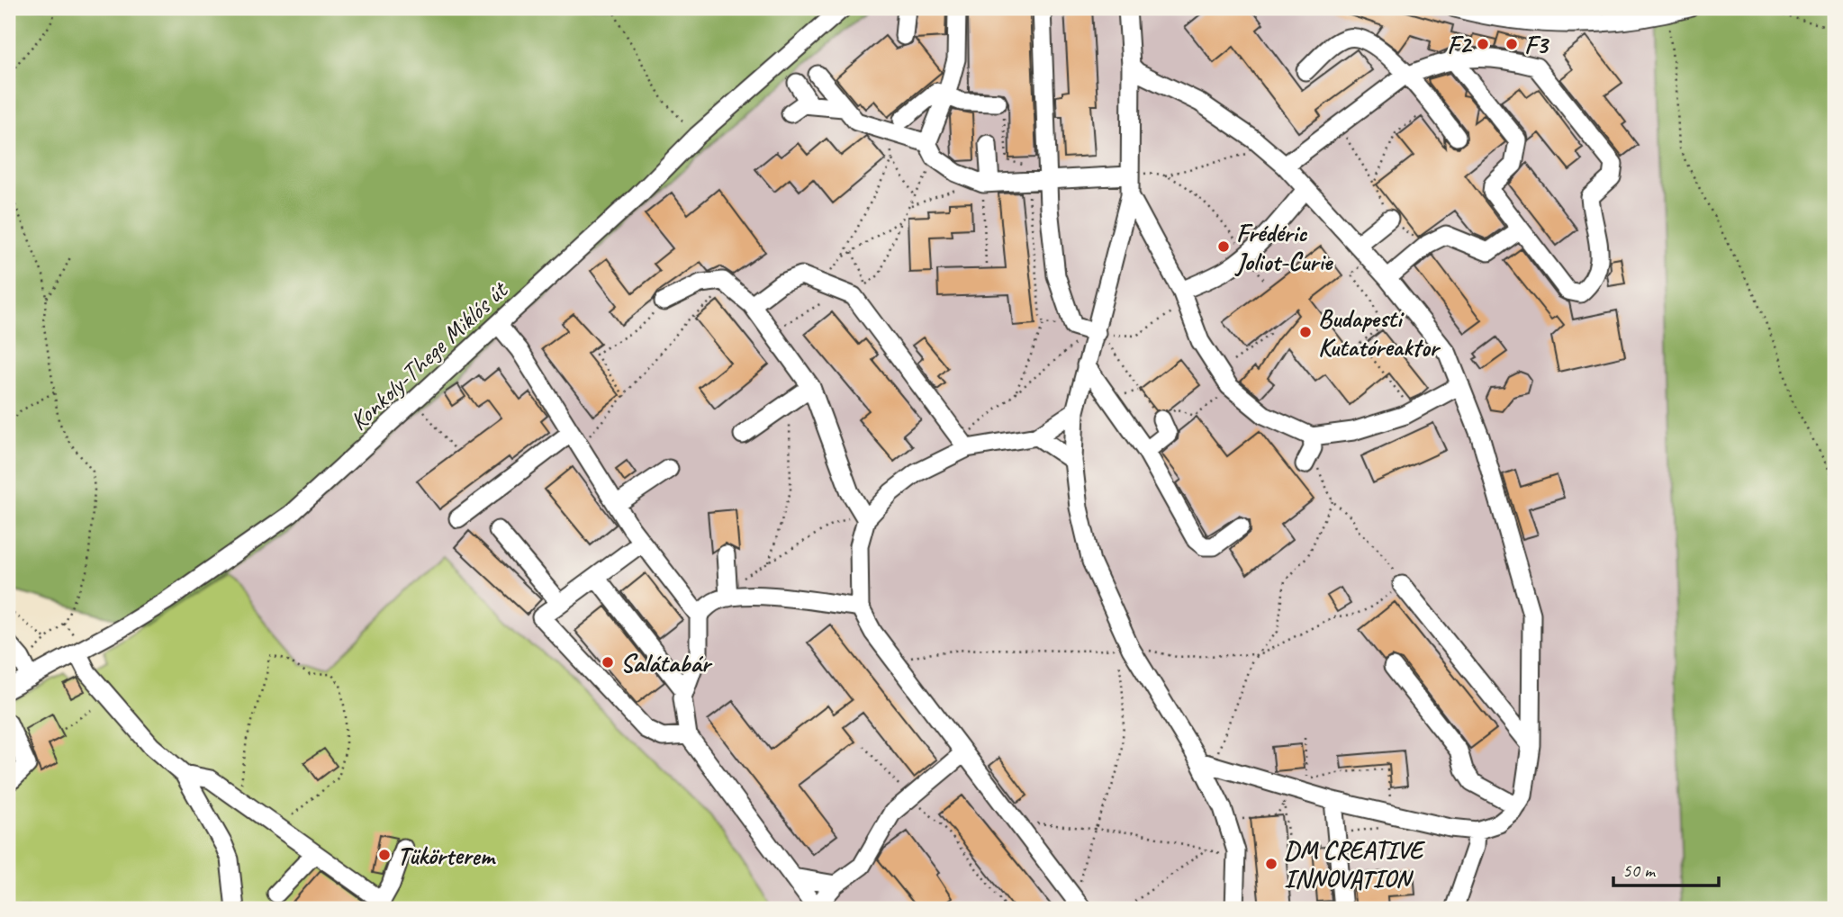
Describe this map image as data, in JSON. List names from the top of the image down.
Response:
{
  "streets": {
    "street": ["Konkoly-Thege Miklós út"]
  },
  "places": [
    "F2",
    "F3",
    "Frédéric Joliot-Curie",
    "Budapesti Kutatóreaktor",
    "Salátabár",
    "Tükörterem",
    "DM CREATIVE INNOVATION"
  ],
  "scale_bar": "50 m"
}
